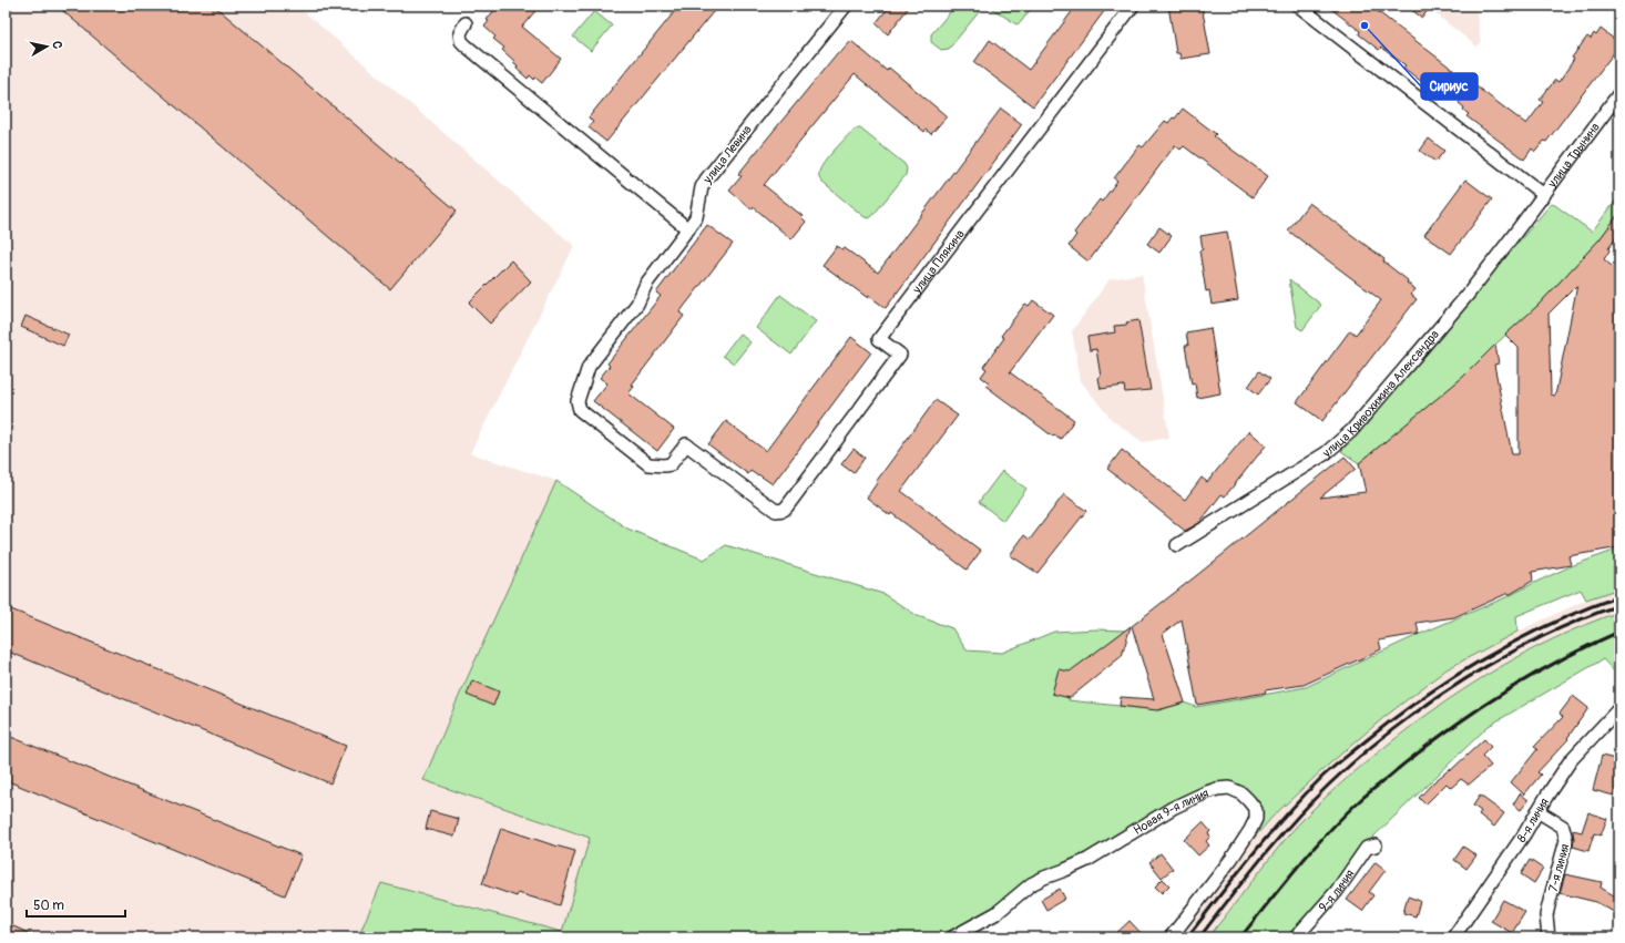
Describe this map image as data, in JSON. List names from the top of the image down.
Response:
{
  "streets": {
    "street": [
      "улица Левина",
      "улица Трынина",
      "улица Плякина",
      "улица Кривохижина Александра",
      "Новая 9-я линия",
      "8-я линия",
      "7-я линия",
      "9-я линия"
    ]
  },
  "crossings": [
    ["улица Левина", "улица Плякина"],
    ["улица Трынина", "улица Кривохижина Александра"],
    ["8-я линия", "7-я линия"]
  ],
  "places": ["Сириус"],
  "scale_bar": "50 m",
  "north": "right"
}
